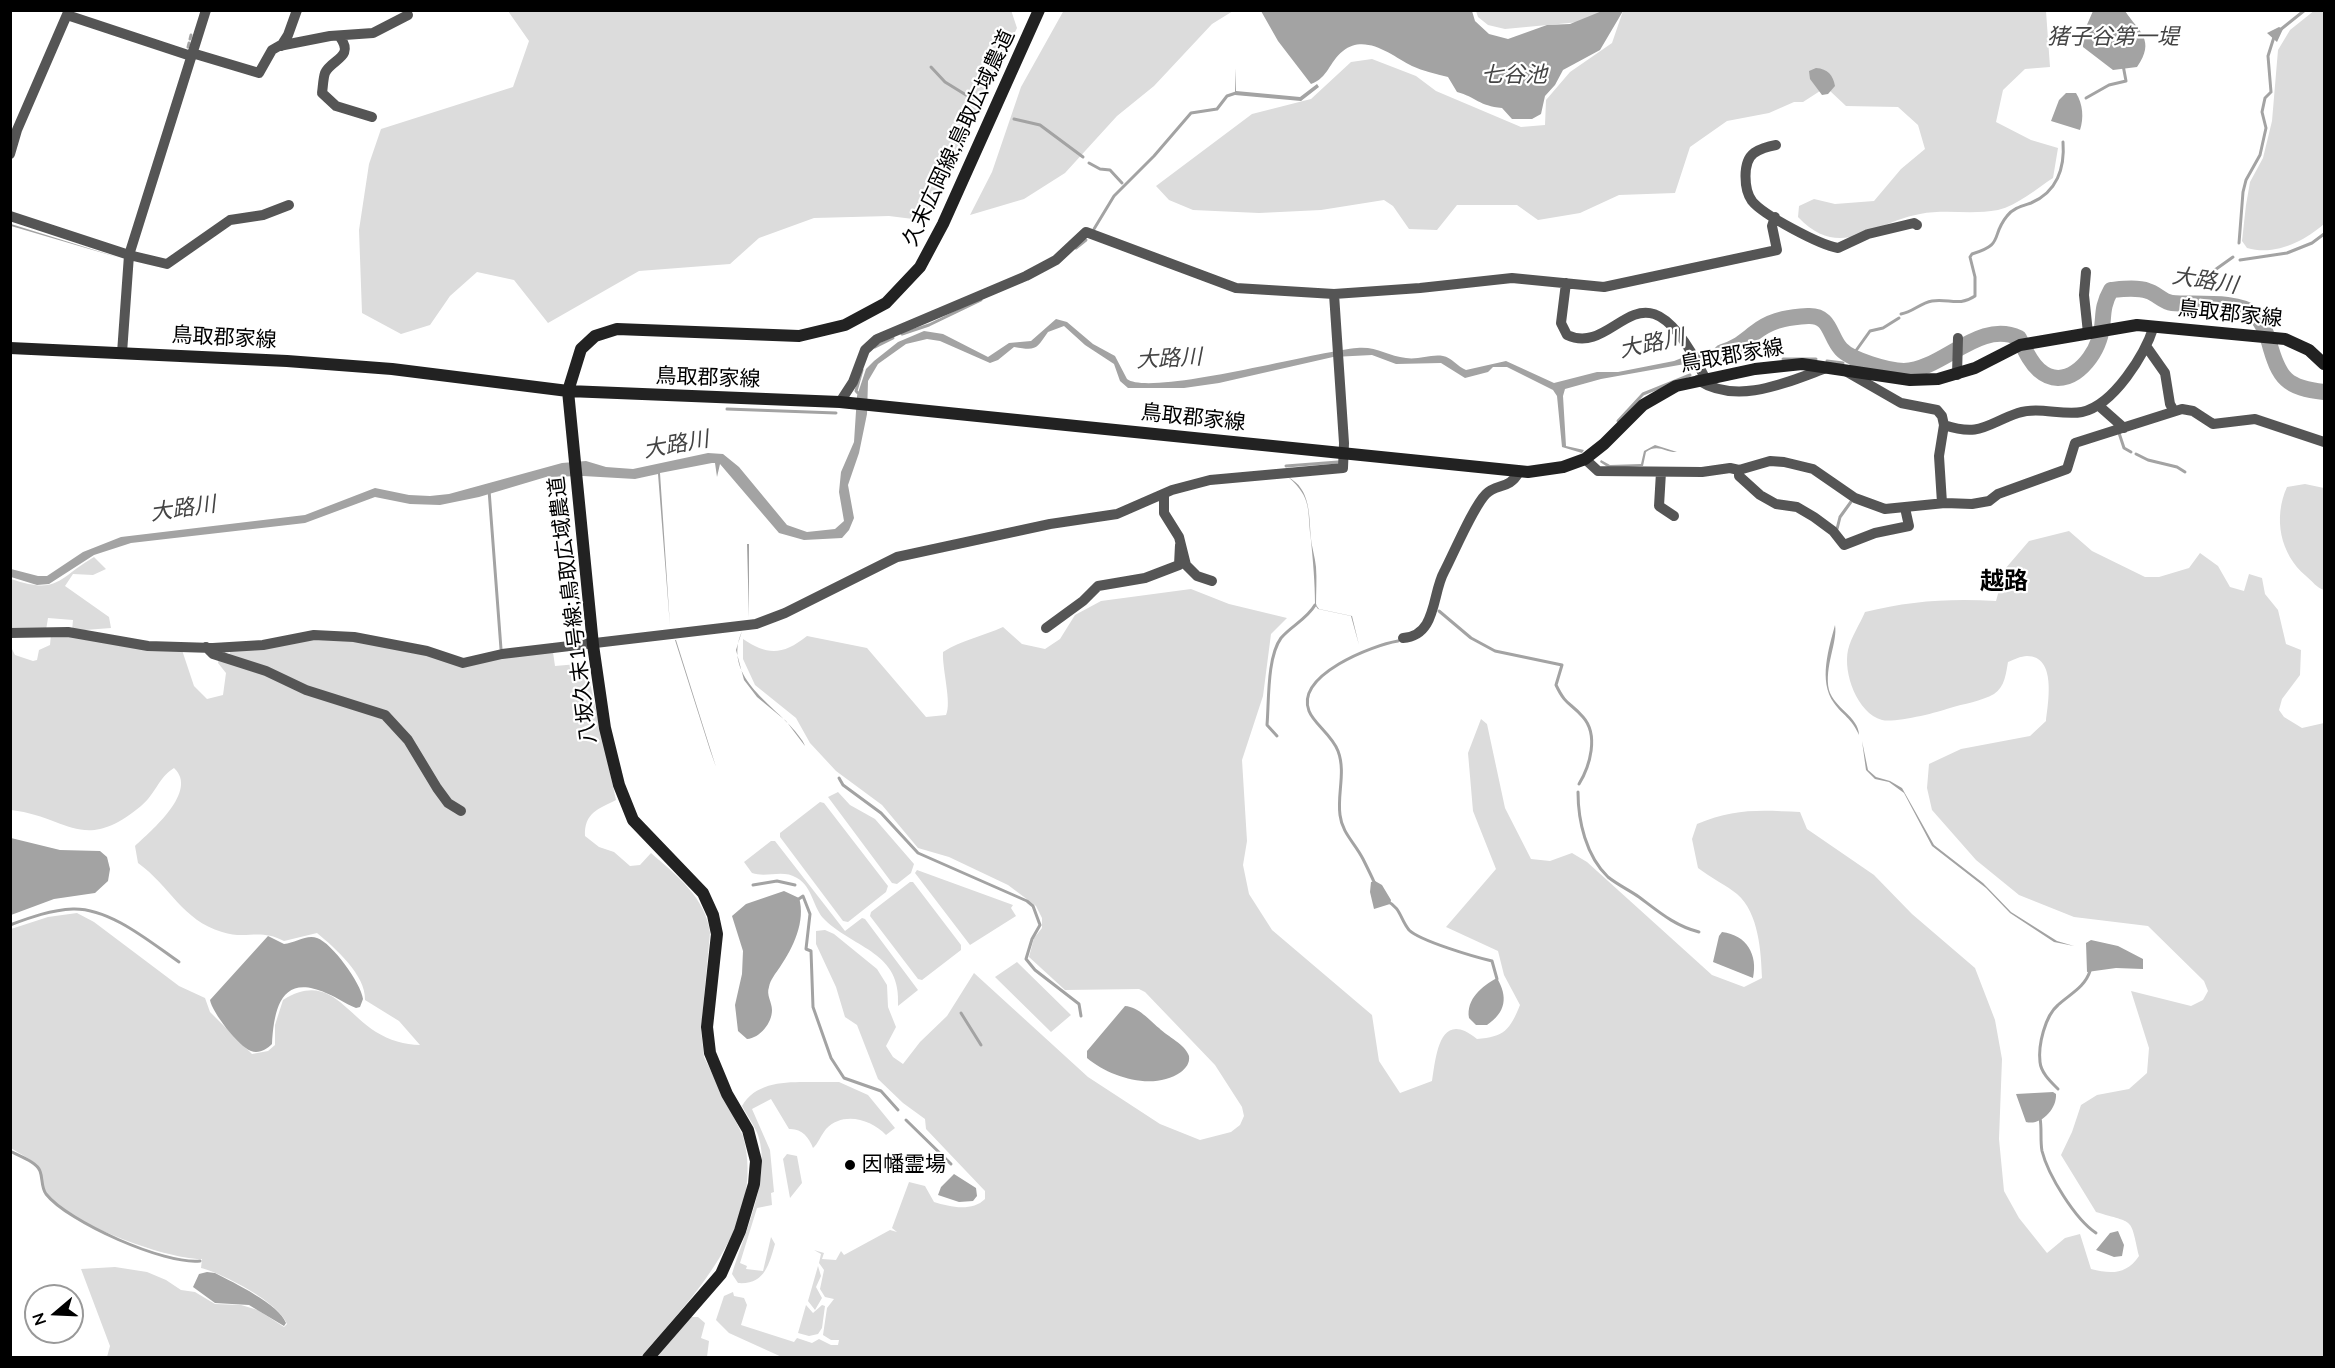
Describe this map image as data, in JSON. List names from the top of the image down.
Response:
{
  "streets": {
    "main road": ["久末広岡線;鳥取広域農道", "鳥取郡家線", "八坂久末1号線;鳥取広域農道"]
  },
  "crossings": [
    ["久末広岡線;鳥取広域農道", "鳥取郡家線"],
    ["久末広岡線;鳥取広域農道", "八坂久末1号線;鳥取広域農道"],
    ["鳥取郡家線", "八坂久末1号線;鳥取広域農道"]
  ],
  "districts": ["越路"],
  "water": ["猪子谷第一堤", "七谷池", "大路川"],
  "places": ["因幡霊場"],
  "north": "left"
}
